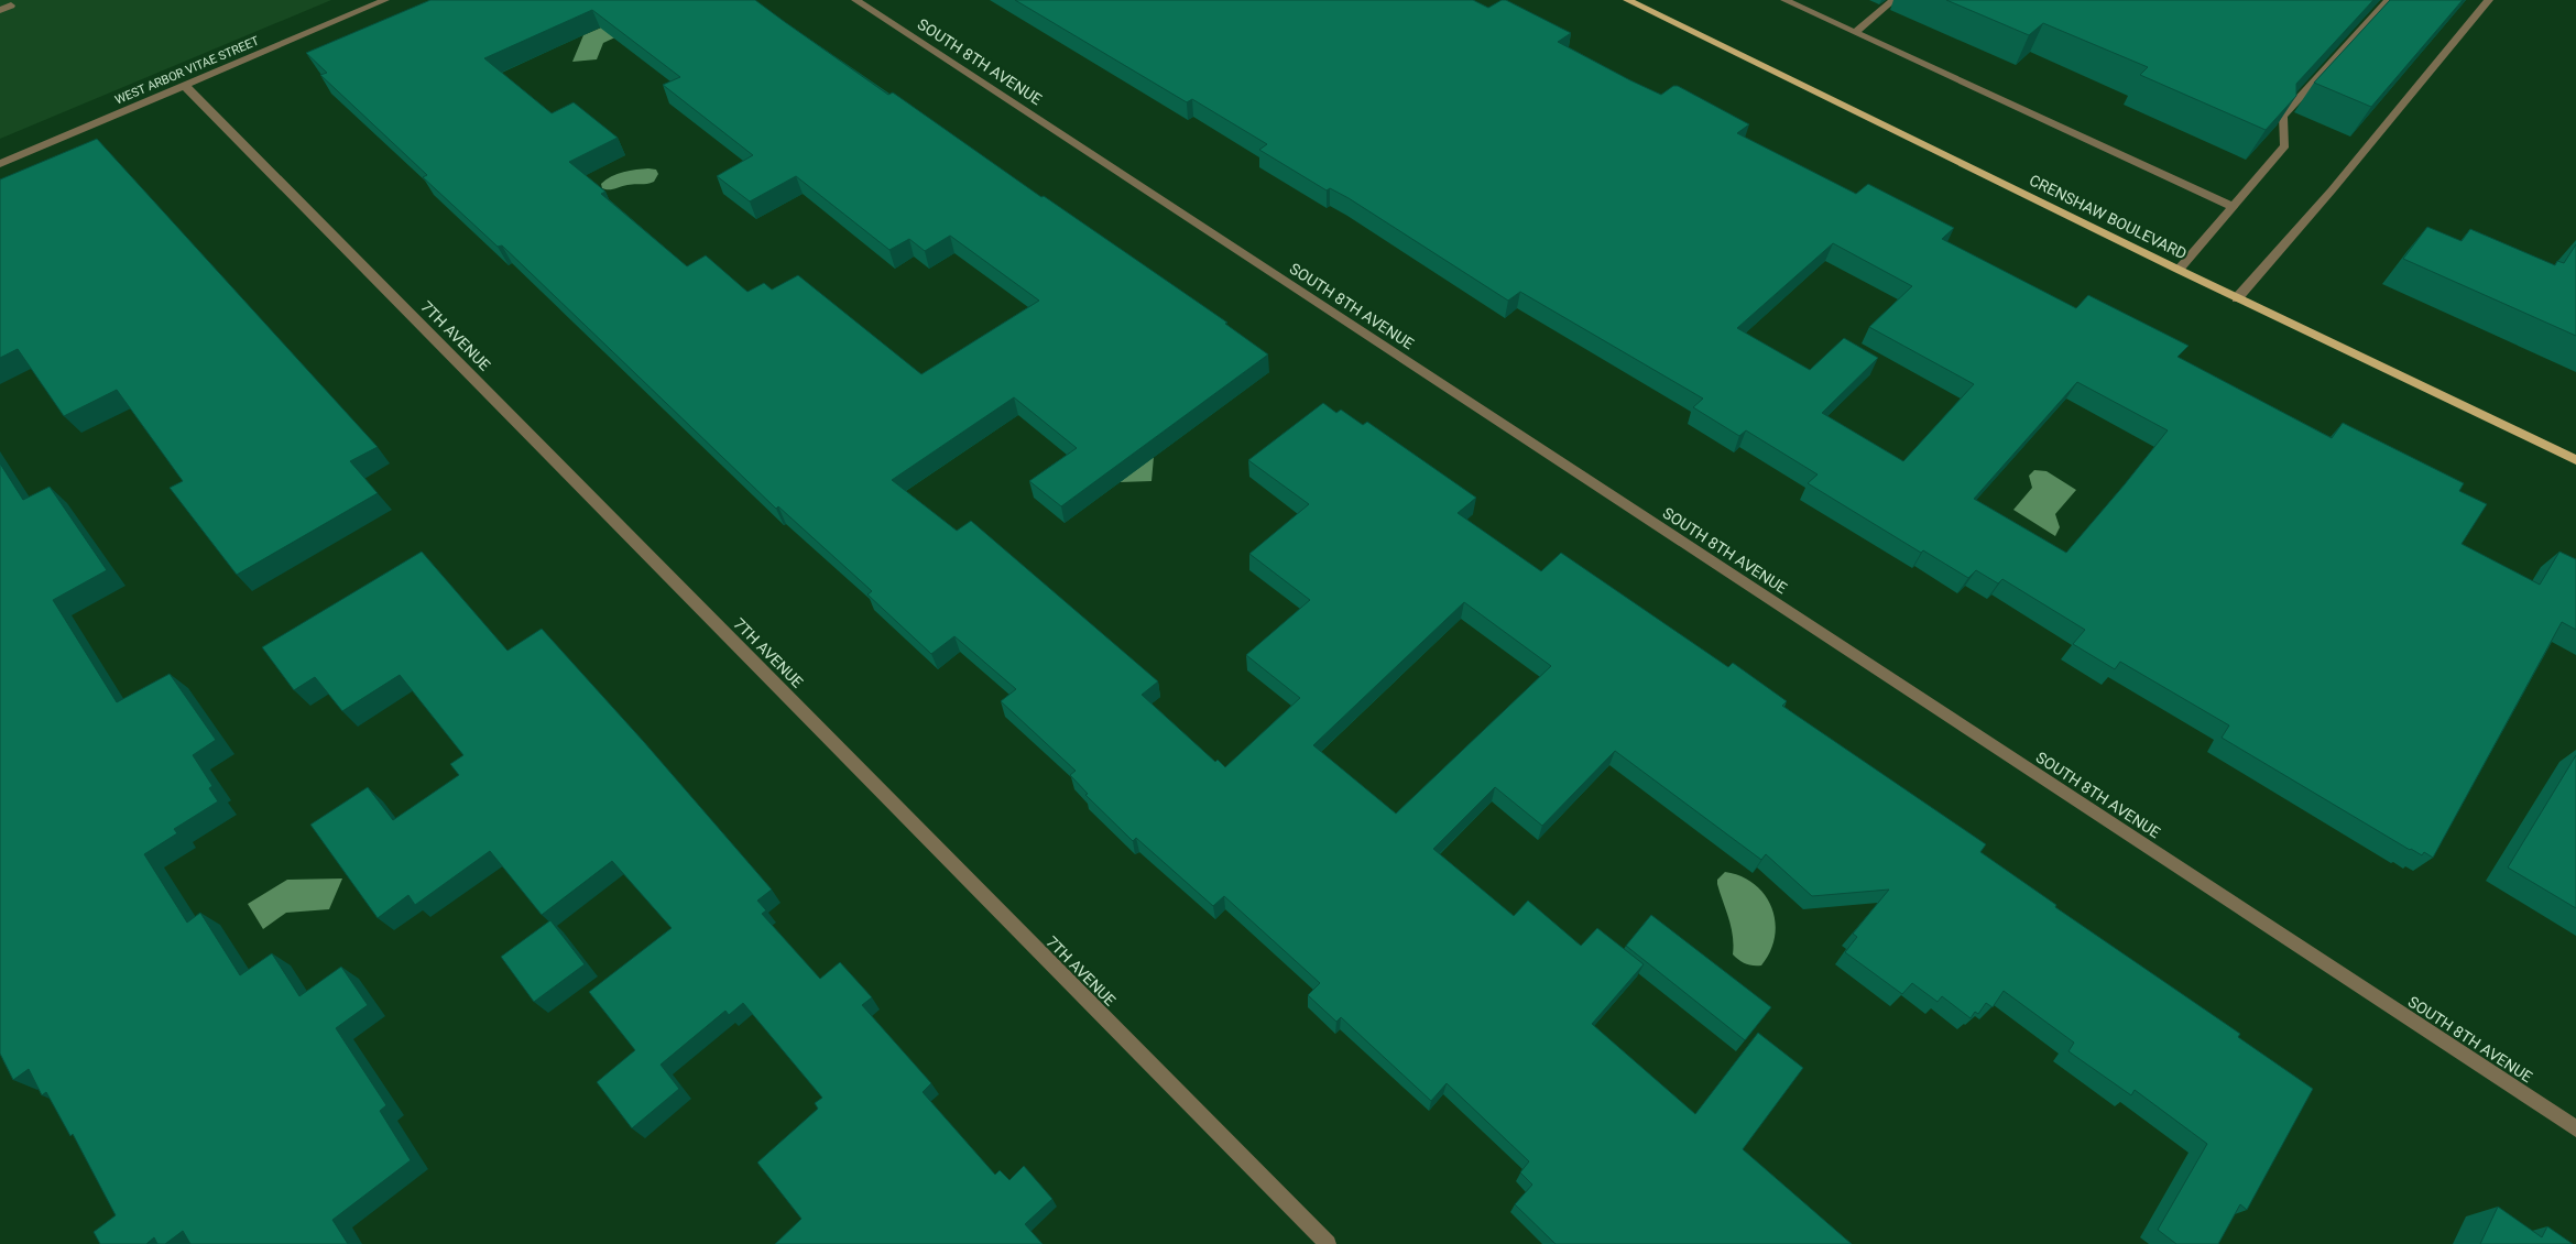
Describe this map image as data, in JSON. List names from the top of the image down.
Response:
{
  "streets": {
    "main road": ["CRENSHAW BOULEVARD"],
    "street": ["SOUTH 8TH AVENUE", "WEST ARBOR VITAE STREET", "7TH AVENUE"]
  },
  "crossings": [
    ["WEST ARBOR VITAE STREET", "7TH AVENUE"]
  ]
}
